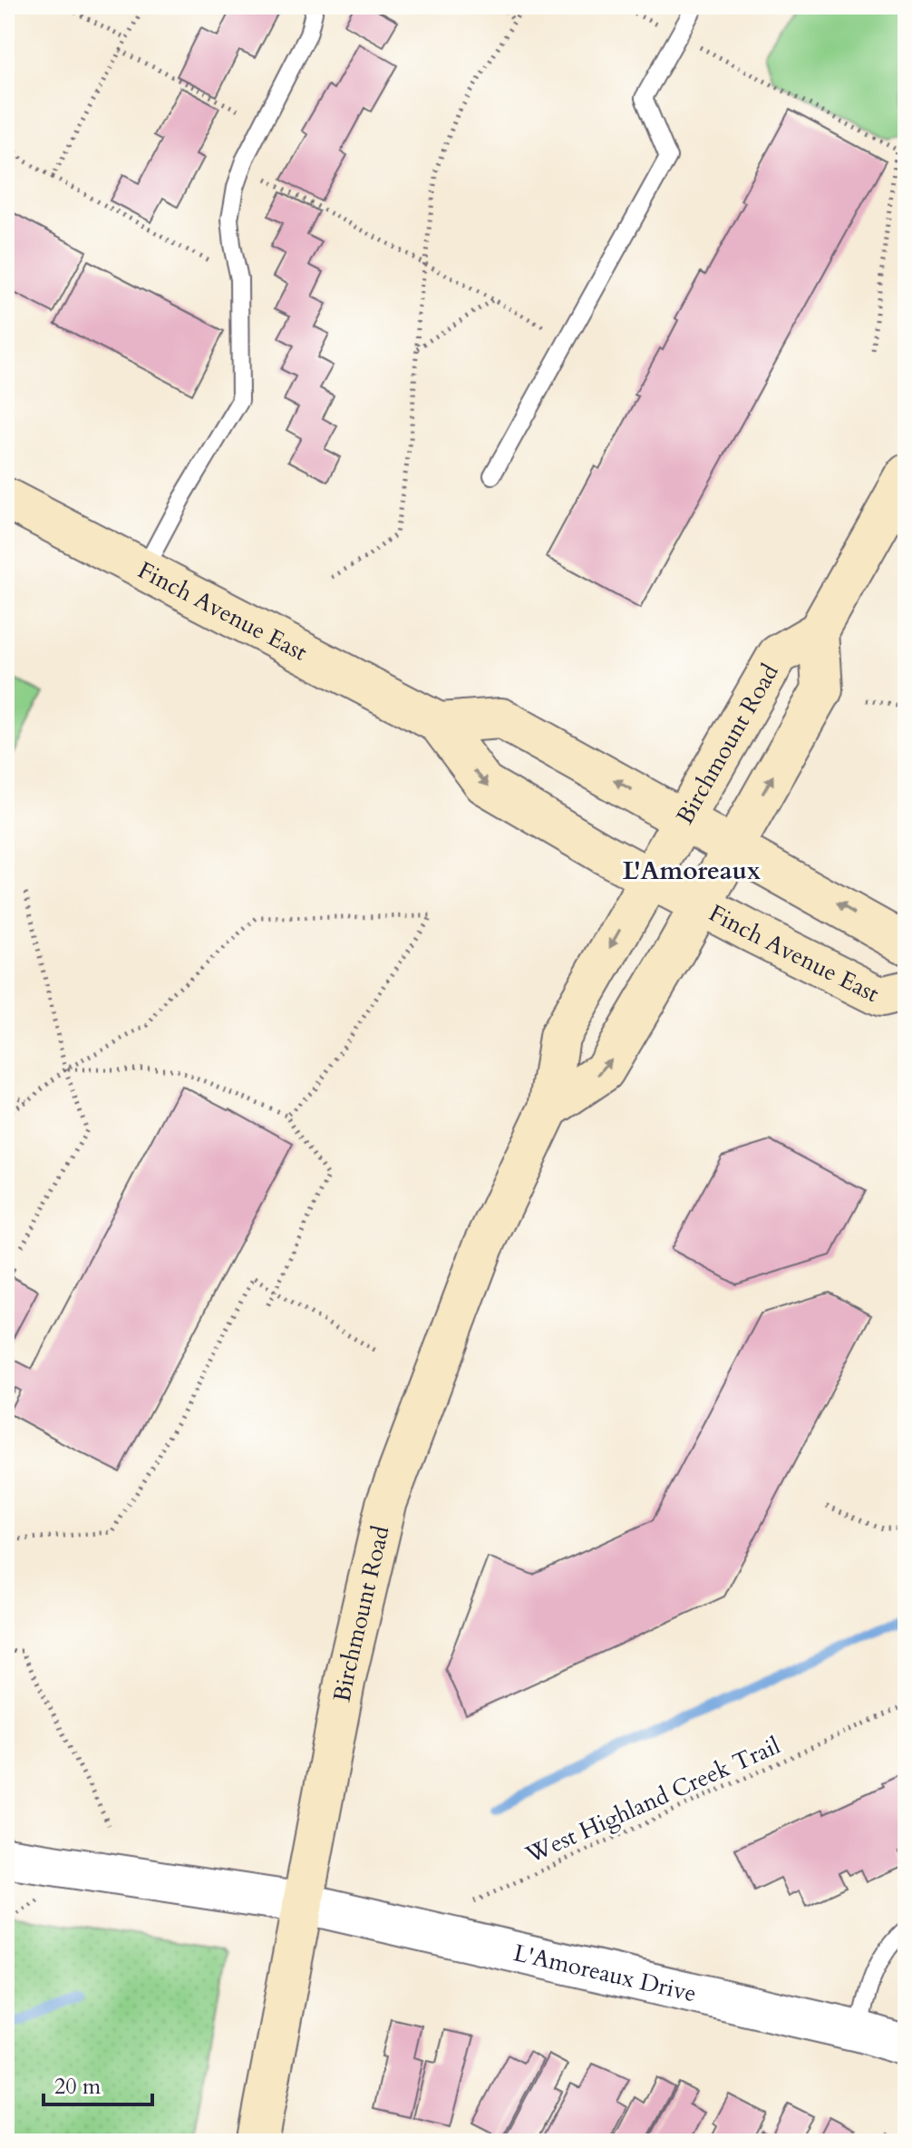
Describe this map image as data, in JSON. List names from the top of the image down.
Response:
{
  "streets": {
    "main road": ["Finch Avenue East", "Birchmount Road"],
    "street": ["L'Amoreaux Drive"],
    "path": ["West Highland Creek Trail"]
  },
  "crossings": [
    ["Finch Avenue East", "Birchmount Road"],
    ["Birchmount Road", "L'Amoreaux Drive"],
    ["West Highland Creek Trail", "L'Amoreaux Drive"]
  ],
  "districts": ["L'Amoreaux"],
  "scale_bar": "20 m"
}
